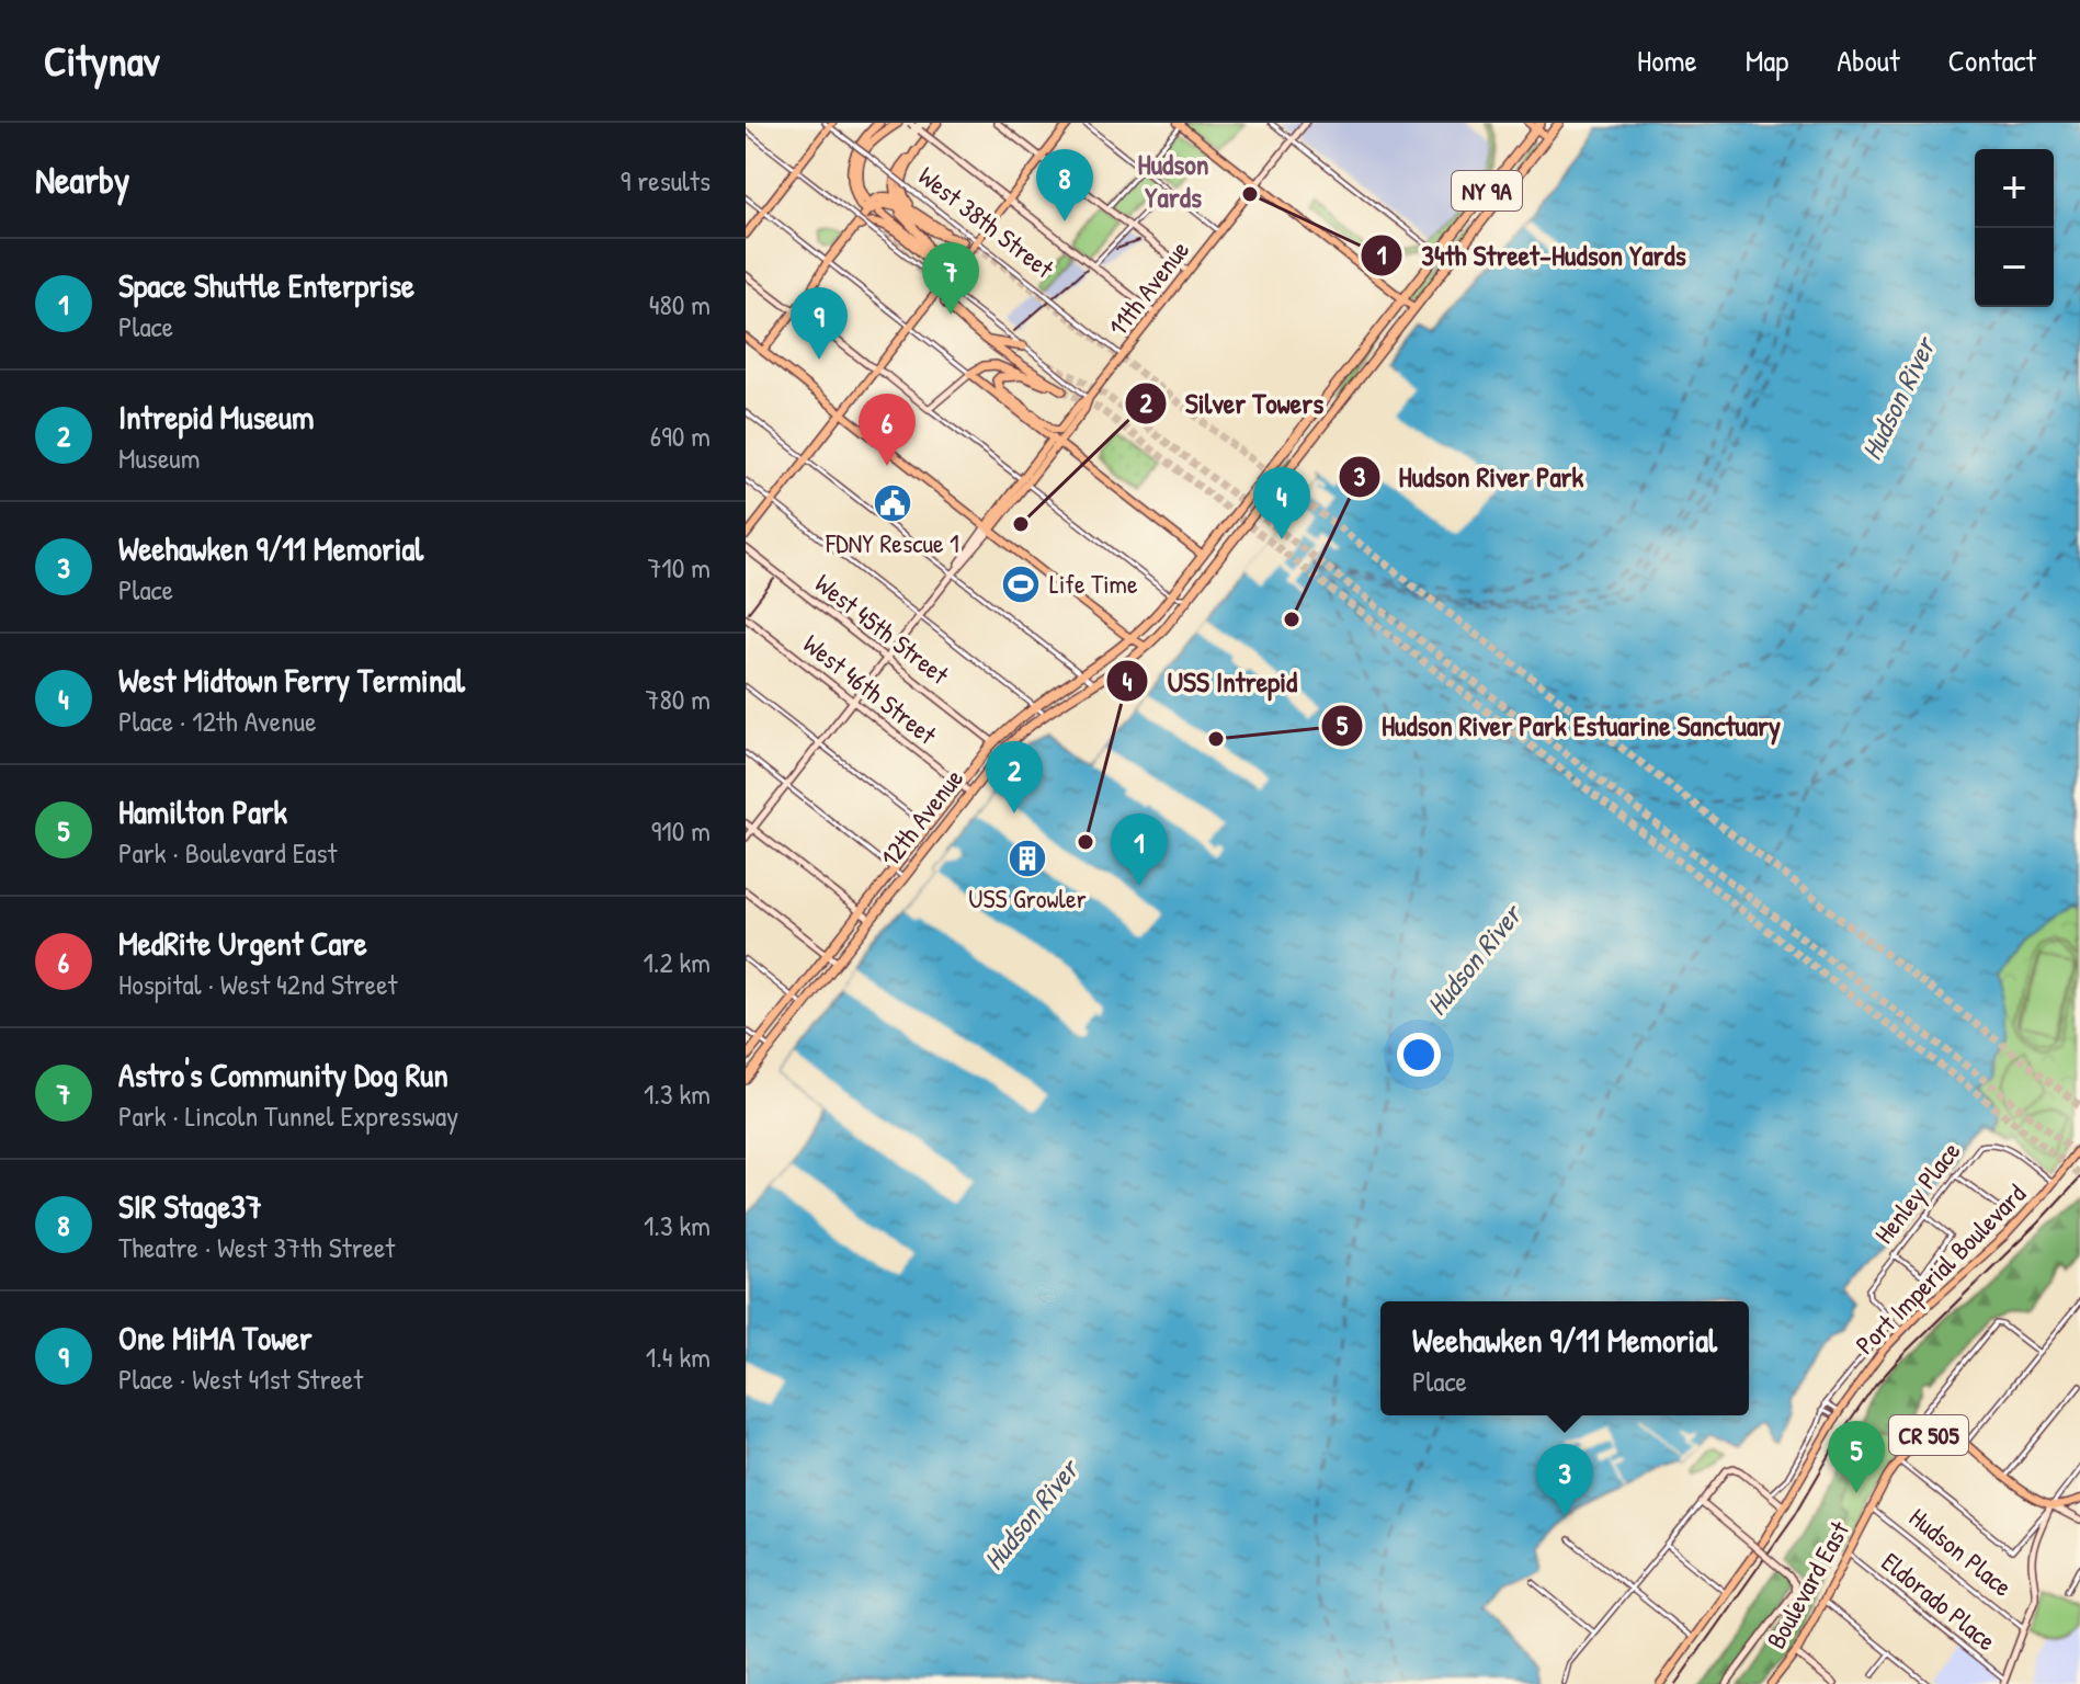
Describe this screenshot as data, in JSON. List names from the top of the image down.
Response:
{
  "streets": {
    "highway": ["NY 9A", "12th Avenue"],
    "main road": [
      "11th Avenue",
      "West 45th Street",
      "West 46th Street",
      "Port Imperial Boulevard",
      "CR 505",
      "Boulevard East"
    ],
    "street": [
      "West 38th Street",
      "Henley Place",
      "Hudson Place",
      "Eldorado Place"
    ]
  },
  "crossings": [
    ["West 38th Street", "11th Avenue"],
    ["11th Avenue", "West 45th Street"],
    ["11th Avenue", "West 46th Street"],
    ["West 45th Street", "12th Avenue"],
    ["West 46th Street", "12th Avenue"],
    ["Henley Place", "Port Imperial Boulevard"],
    ["CR 505", "Boulevard East"],
    ["Hudson Place", "Boulevard East"],
    ["Boulevard East", "Eldorado Place"]
  ],
  "districts": ["Hudson Yards"],
  "water": ["Hudson River"],
  "places": {
    "other": [
      "34th Street–Hudson Yards",
      "Silver Towers",
      "Hudson River Park",
      "Hudson River Park Estuarine Sanctuary",
      "USS Intrepid"
    ],
    "public building": ["FDNY Rescue 1"],
    "sports": ["Life Time"],
    "building": ["USS Growler"]
  },
  "page": {
    "header": "Citynav",
    "nav": [
      "Home",
      "Map",
      "About",
      "Contact"
    ],
    "heading": ["Nearby", "9 results"],
    "map_buttons": ["+", "−"],
    "pins": [
      "8",
      "7",
      "9",
      "6",
      "4",
      "2",
      "1",
      "5",
      "3"
    ],
    "list": [
      {
        "mark": "1",
        "name": "Space Shuttle Enterprise",
        "note": "Place",
        "value": "480 m"
      },
      {
        "mark": "2",
        "name": "Intrepid Museum",
        "note": "Museum",
        "value": "690 m"
      },
      {
        "mark": "3",
        "name": "Weehawken 9/11 Memorial",
        "note": "Place",
        "value": "710 m"
      },
      {
        "mark": "4",
        "name": "West Midtown Ferry Terminal",
        "note": "Place · 12th Avenue",
        "value": "780 m"
      },
      {
        "mark": "5",
        "name": "Hamilton Park",
        "note": "Park · Boulevard East",
        "value": "910 m"
      },
      {
        "mark": "6",
        "name": "MedRite Urgent Care",
        "note": "Hospital · West 42nd Street",
        "value": "1.2 km"
      },
      {
        "mark": "7",
        "name": "Astro's Community Dog Run",
        "note": "Park · Lincoln Tunnel Expressway",
        "value": "1.3 km"
      },
      {
        "mark": "8",
        "name": "SIR Stage37",
        "note": "Theatre · West 37th Street",
        "value": "1.3 km"
      },
      {
        "mark": "9",
        "name": "One MiMA Tower",
        "note": "Place · West 41st Street",
        "value": "1.4 km"
      }
    ],
    "popup": ["Weehawken 9/11 Memorial", "Place"]
  }
}
